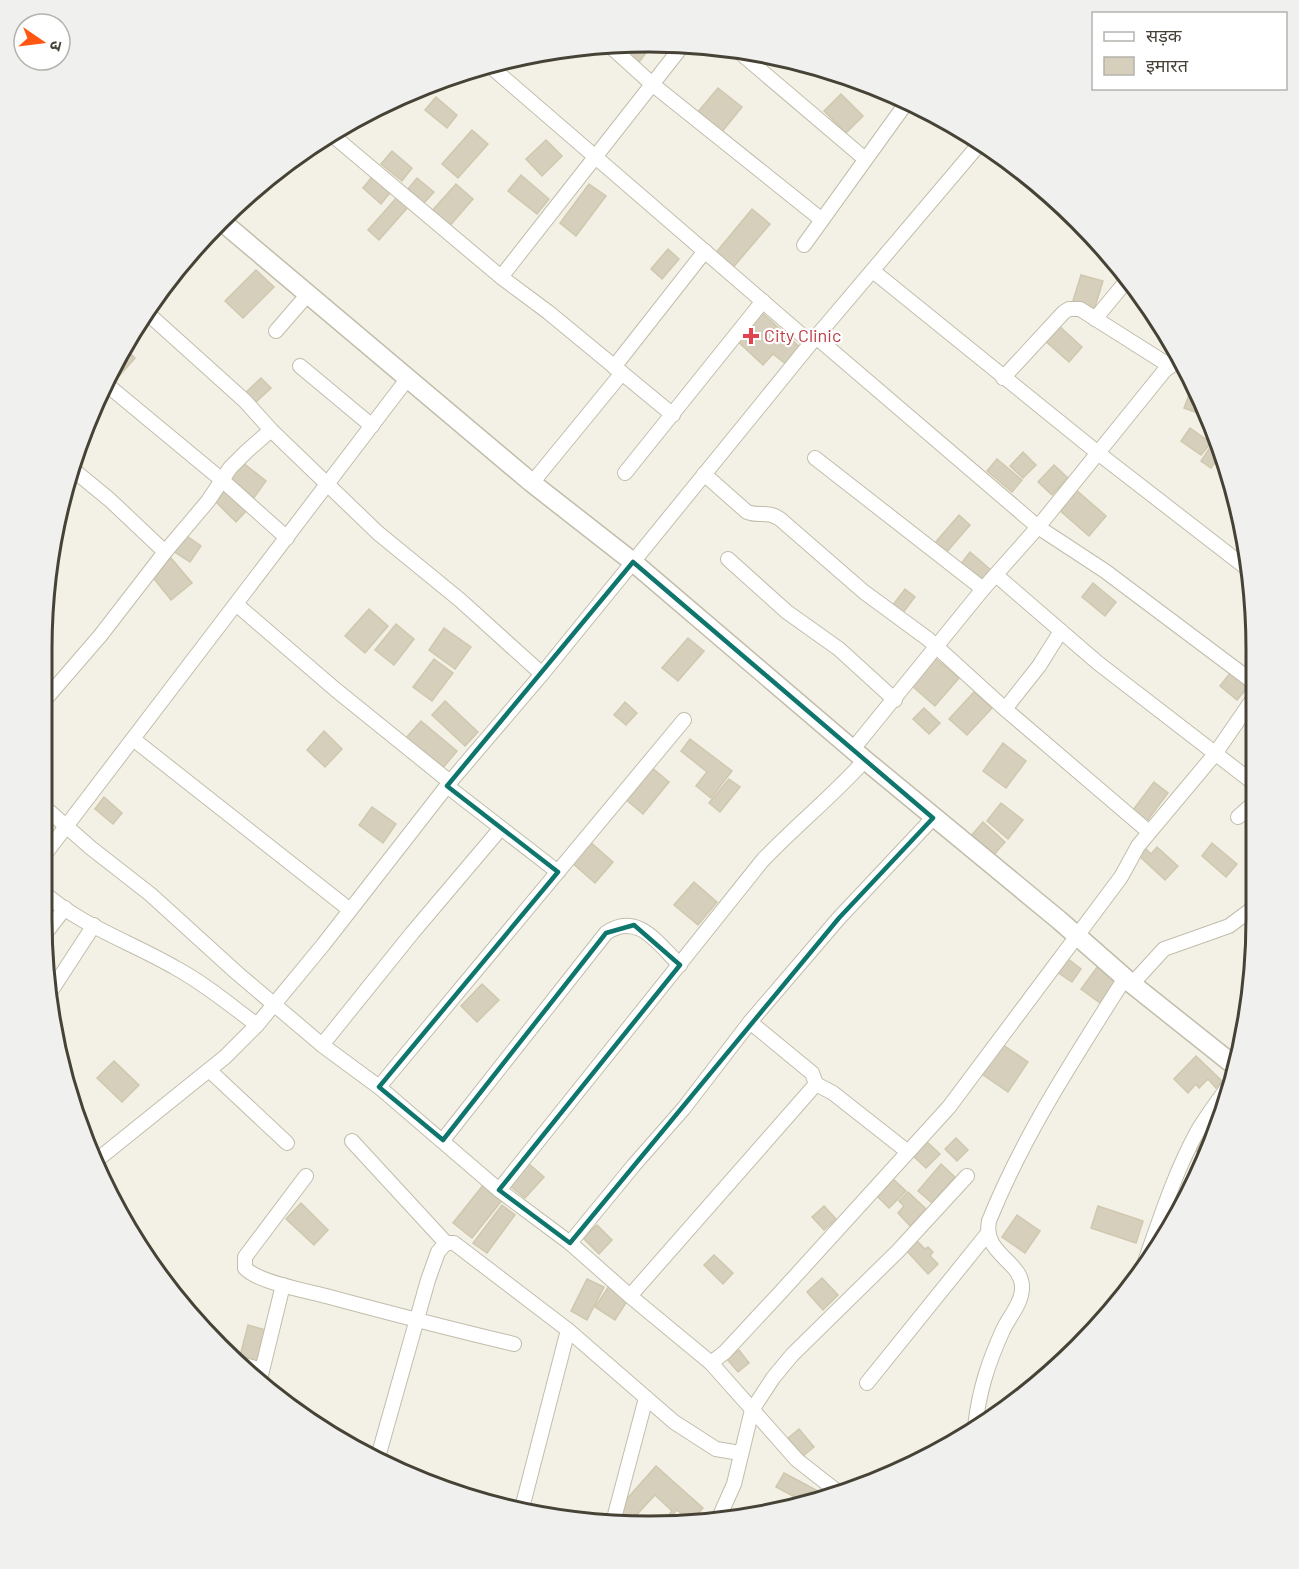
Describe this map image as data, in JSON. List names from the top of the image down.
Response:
{
  "places": {
    "health": ["City Clinic"]
  },
  "legend": ["सड़क", "इमारत"],
  "north": "right"
}
